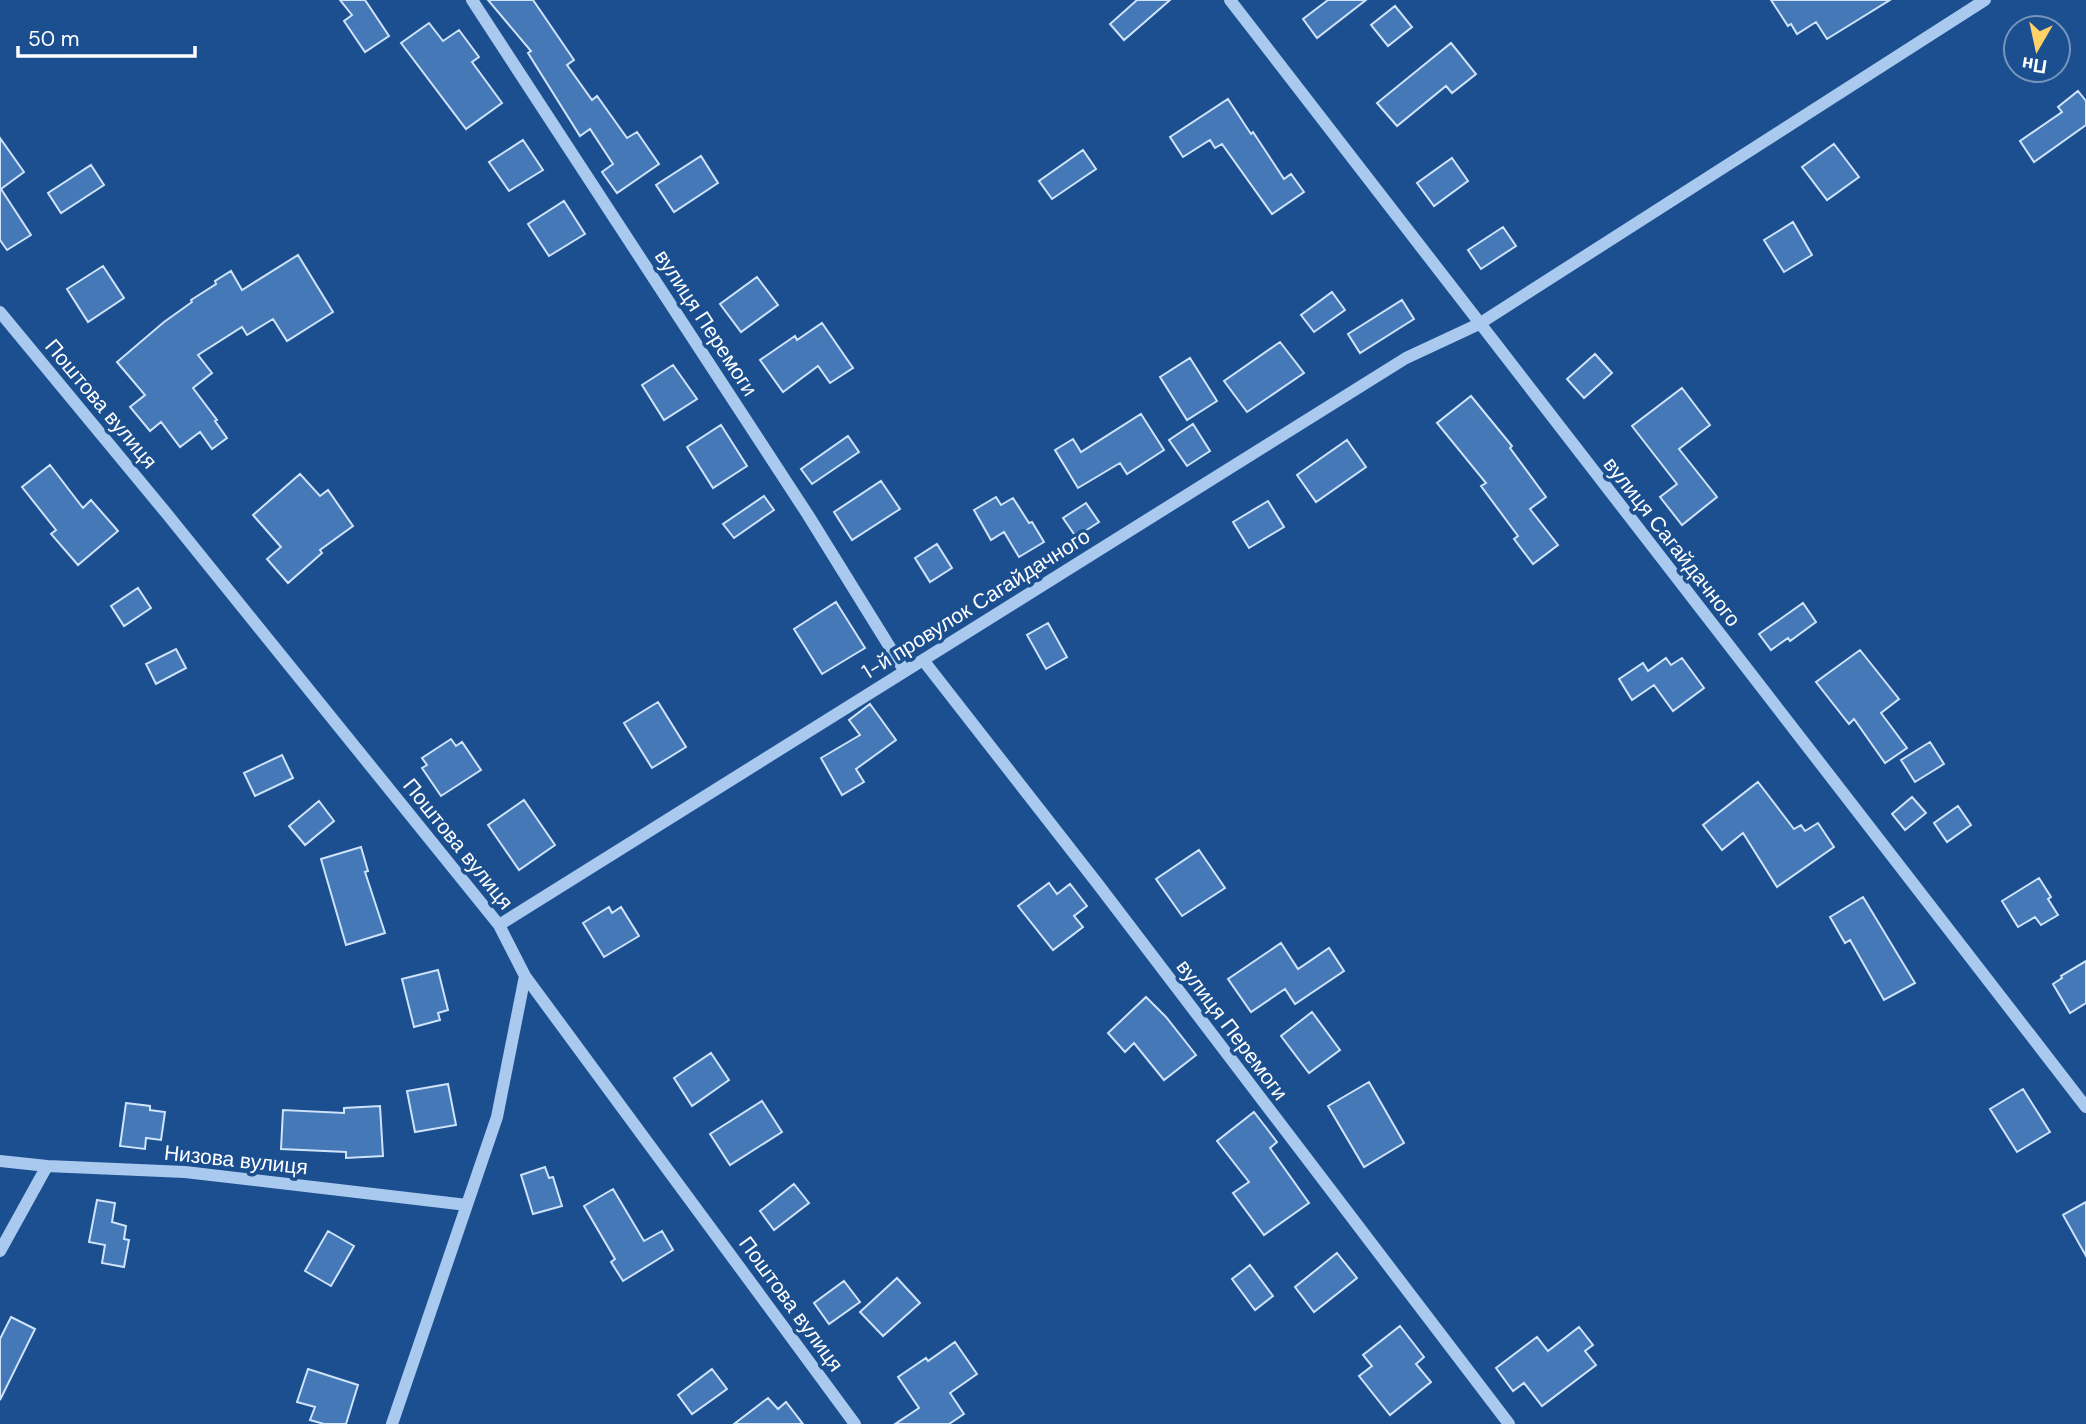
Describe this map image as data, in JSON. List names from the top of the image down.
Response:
{
  "streets": {
    "street": [
      "вулиця Перемоги",
      "Поштова вулиця",
      "вулиця Сагайдачного",
      "1-й провулок Сагайдачного",
      "Низова вулиця"
    ]
  },
  "crossings": [
    ["вулиця Перемоги", "1-й провулок Сагайдачного"],
    ["Поштова вулиця", "1-й провулок Сагайдачного"],
    ["вулиця Сагайдачного", "1-й провулок Сагайдачного"]
  ],
  "scale_bar": "50 m",
  "north": "bottom"
}
